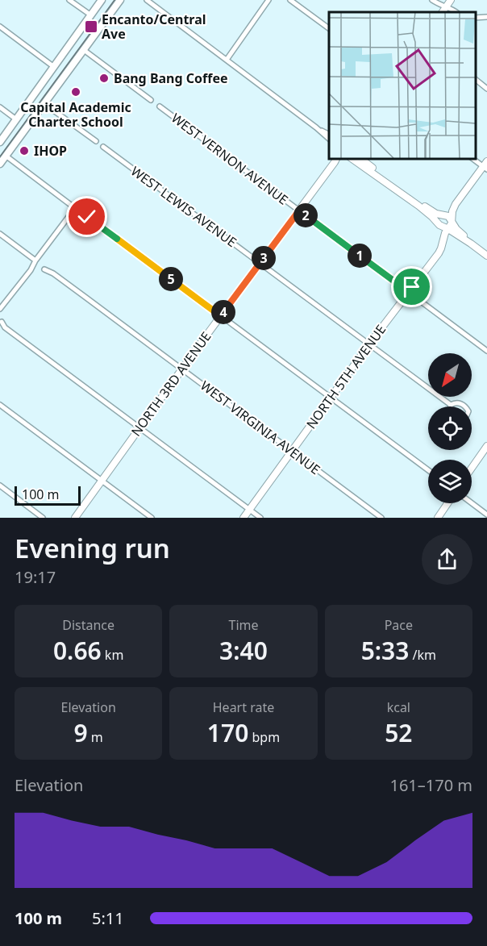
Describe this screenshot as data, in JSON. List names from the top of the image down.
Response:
{
  "streets": {
    "street": [
      "WEST VERNON AVENUE",
      "WEST LEWIS AVENUE",
      "NORTH 5TH AVENUE",
      "NORTH 3RD AVENUE",
      "WEST VIRGINIA AVENUE"
    ]
  },
  "crossings": [
    ["WEST VERNON AVENUE", "NORTH 5TH AVENUE"],
    ["WEST VERNON AVENUE", "NORTH 3RD AVENUE"],
    ["WEST LEWIS AVENUE", "NORTH 5TH AVENUE"],
    ["WEST LEWIS AVENUE", "NORTH 3RD AVENUE"],
    ["NORTH 5TH AVENUE", "WEST VIRGINIA AVENUE"],
    ["NORTH 3RD AVENUE", "WEST VIRGINIA AVENUE"]
  ],
  "places": {
    "transit": ["Encanto/Central Ave"],
    "other": ["Bang Bang Coffee", "Capital Academic Charter School", "IHOP"]
  },
  "scale_bar": "100 m",
  "north": "bottom left",
  "page": {
    "pins": [
      "2",
      "1",
      "3",
      "5",
      "4"
    ],
    "scale": "100 m",
    "heading": ["Evening run", "19:17"],
    "stats": [
      ["Distance", "0.66 km"],
      ["Time", "3:40"],
      ["Pace", "5:33 /km"],
      ["Elevation", "9 m"],
      ["Heart rate", "170 bpm"],
      ["kcal", "52"]
    ],
    "chart": ["Elevation", "161–170 m"],
    "list": [
      {
        "name": "100 m",
        "note": "5:11"
      }
    ]
  }
}
